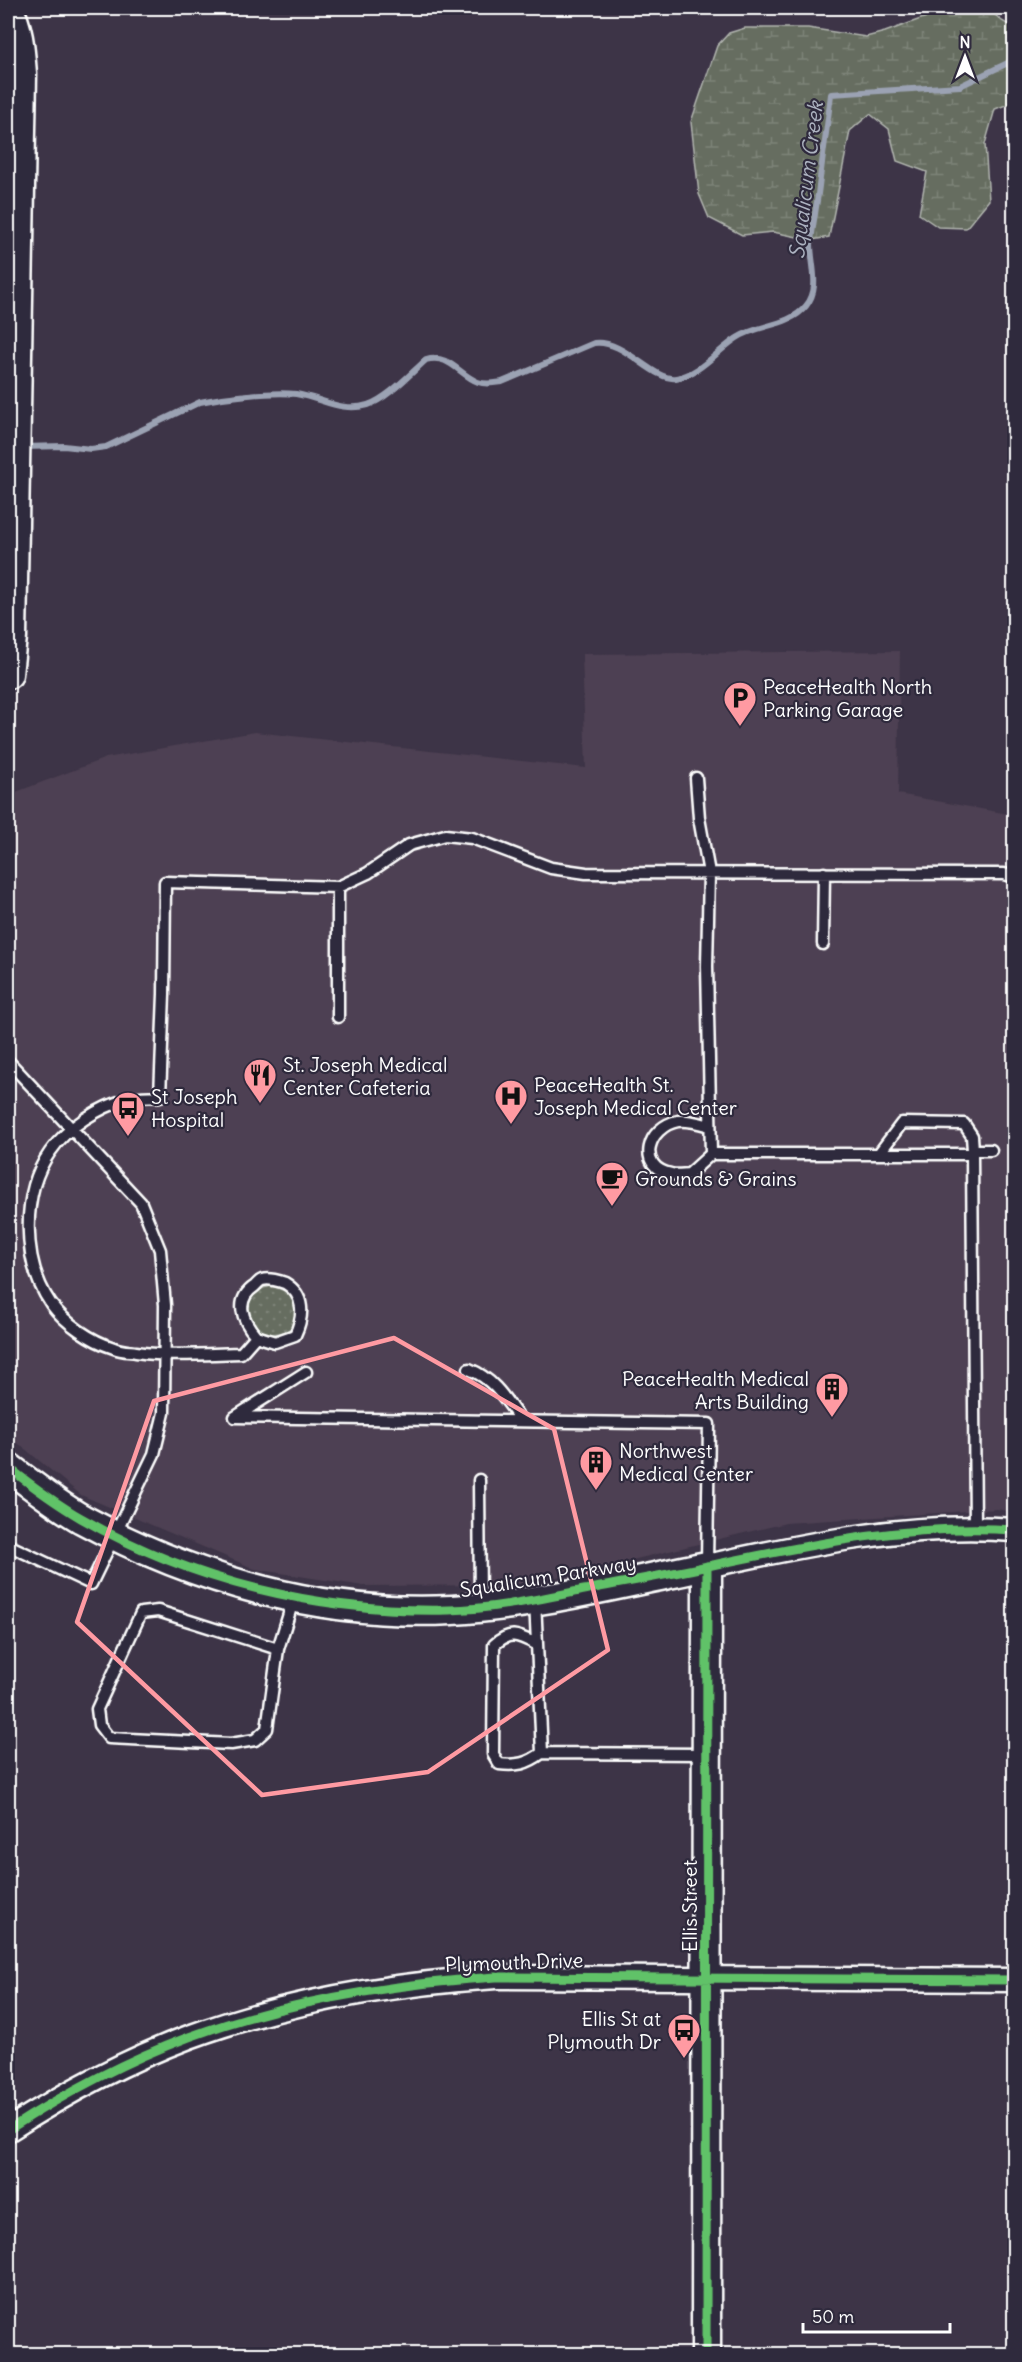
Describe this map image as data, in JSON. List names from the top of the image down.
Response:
{
  "streets": {
    "street": ["Squalicum Parkway", "Ellis Street", "Plymouth Drive"]
  },
  "crossings": [
    ["Squalicum Parkway", "Ellis Street"],
    ["Ellis Street", "Plymouth Drive"]
  ],
  "water": ["Squalicum Creek"],
  "places": {
    "parking": ["PeaceHealth North Parking Garage"],
    "restaurant": ["St. Joseph Medical Center Cafeteria"],
    "hospital": ["PeaceHealth St. Joseph Medical Center"],
    "bus stop": ["St Joseph Hospital", "Ellis St at Plymouth Dr"],
    "cafe": ["Grounds & Grains"],
    "building": ["PeaceHealth Medical Arts Building", "Northwest Medical Center"]
  },
  "scale_bar": "50 m",
  "north": "top"
}
